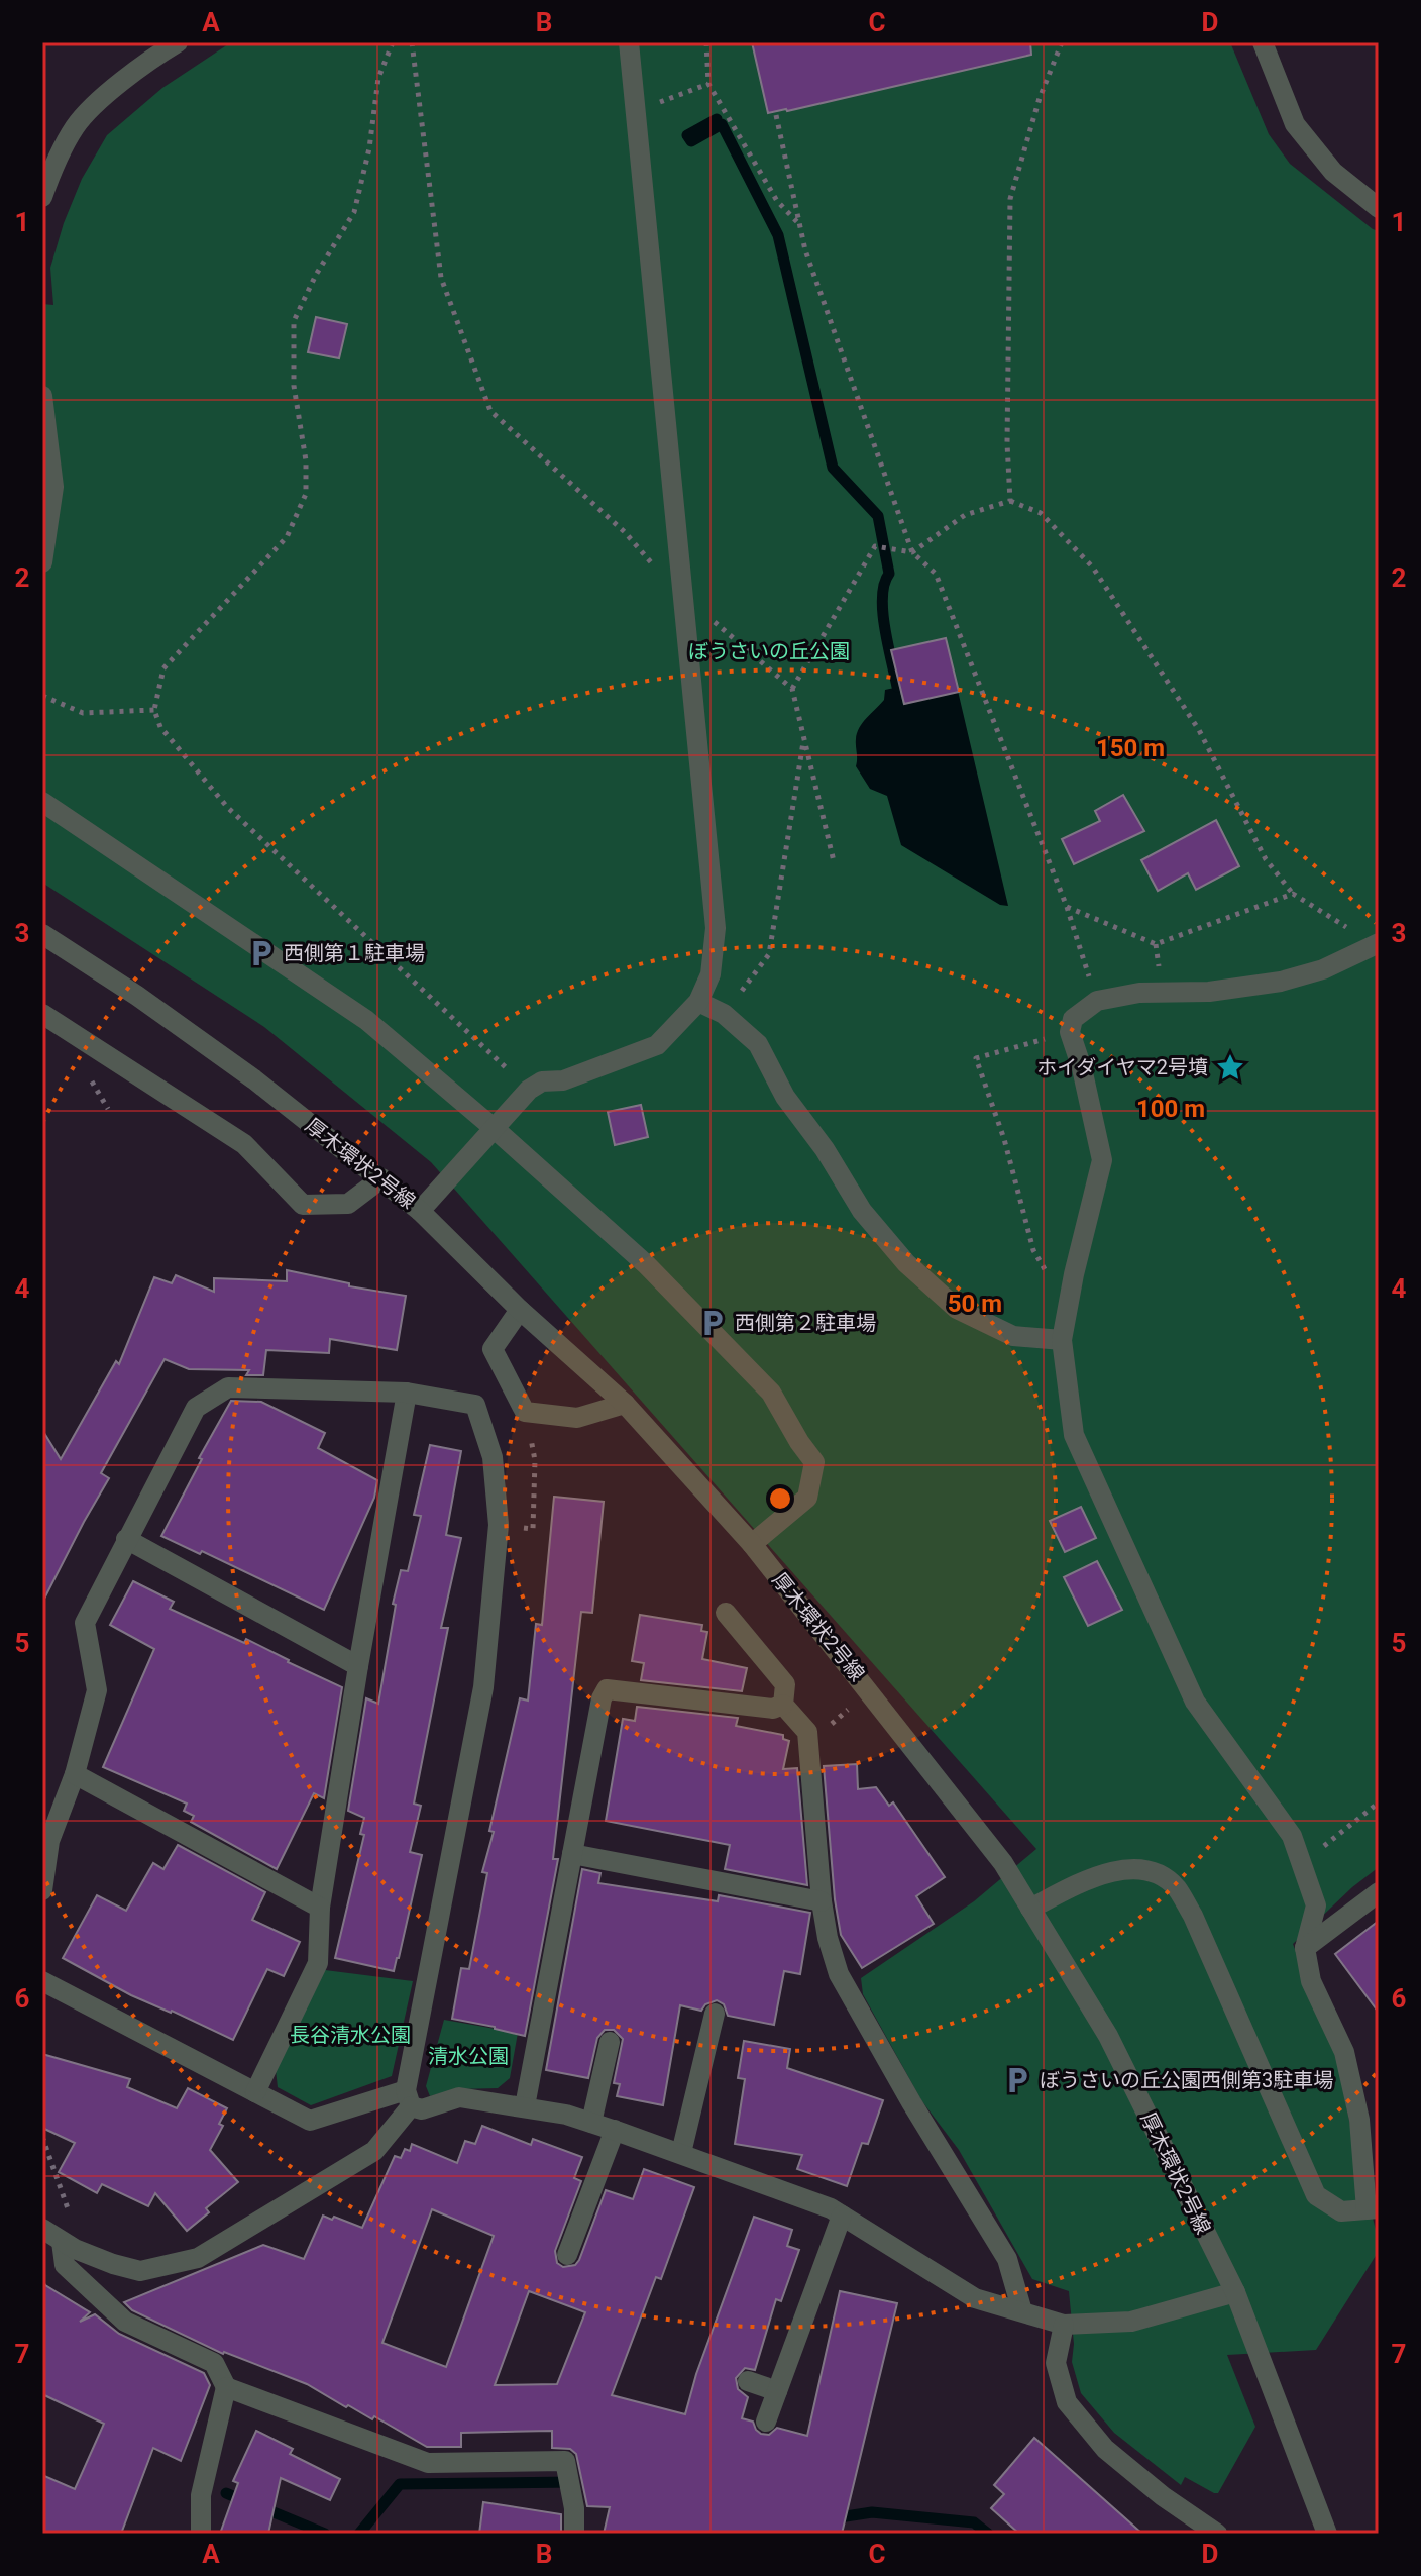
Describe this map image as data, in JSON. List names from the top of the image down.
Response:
{
  "streets": {
    "street": ["厚木環状2号線"]
  },
  "parks": ["ぼうさいの丘公園", "長谷清水公園", "清水公園"],
  "places": {
    "parking": ["西側第１駐車場", "西側第２駐車場", "ぼうさいの丘公園西側第3駐車場"],
    "place": ["ホイダイヤマ2号墳"]
  },
  "grid": {
    "columns": [
      "A",
      "B",
      "C",
      "D"
    ],
    "rows": [
      "1",
      "2",
      "3",
      "4",
      "5",
      "6",
      "7"
    ]
  },
  "rings": ["150 m", "100 m", "50 m"]
}
